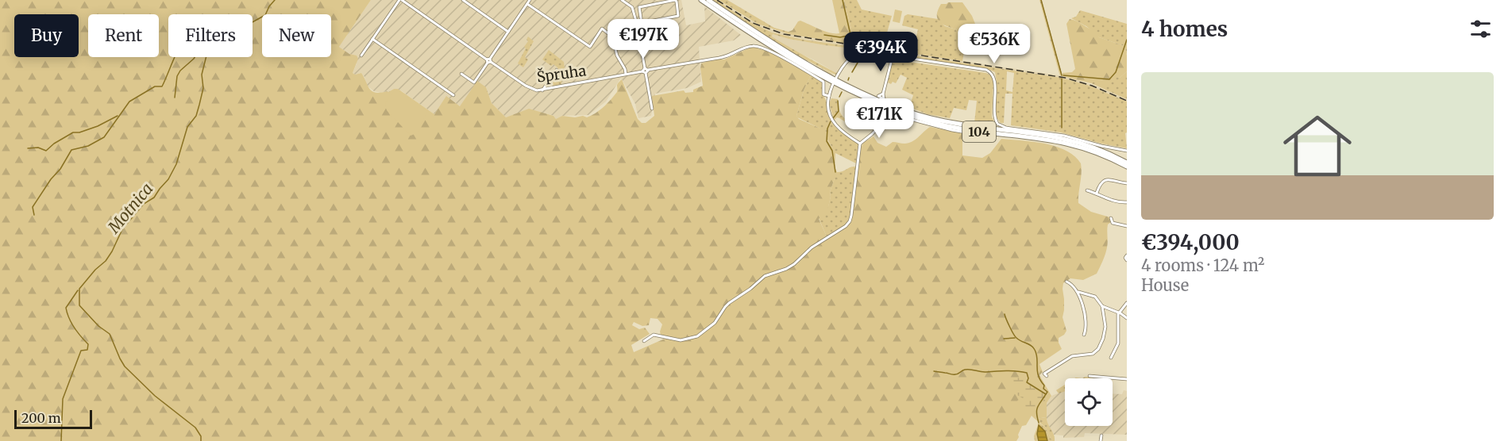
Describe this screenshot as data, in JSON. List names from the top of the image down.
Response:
{
  "streets": {
    "main road": ["104"],
    "street": ["Špruha"]
  },
  "water": ["Motnica"],
  "scale_bar": "200 m",
  "page": {
    "heading": "4 homes",
    "chip": [
      "Buy",
      "Rent",
      "Filters",
      "New"
    ],
    "price": [
      "€197K",
      "€536K",
      "€394K",
      "€171K"
    ],
    "list": [
      {
        "name": "€394,000",
        "note": "4 rooms · 124 m² · House"
      }
    ],
    "scale": "200 m"
  }
}
